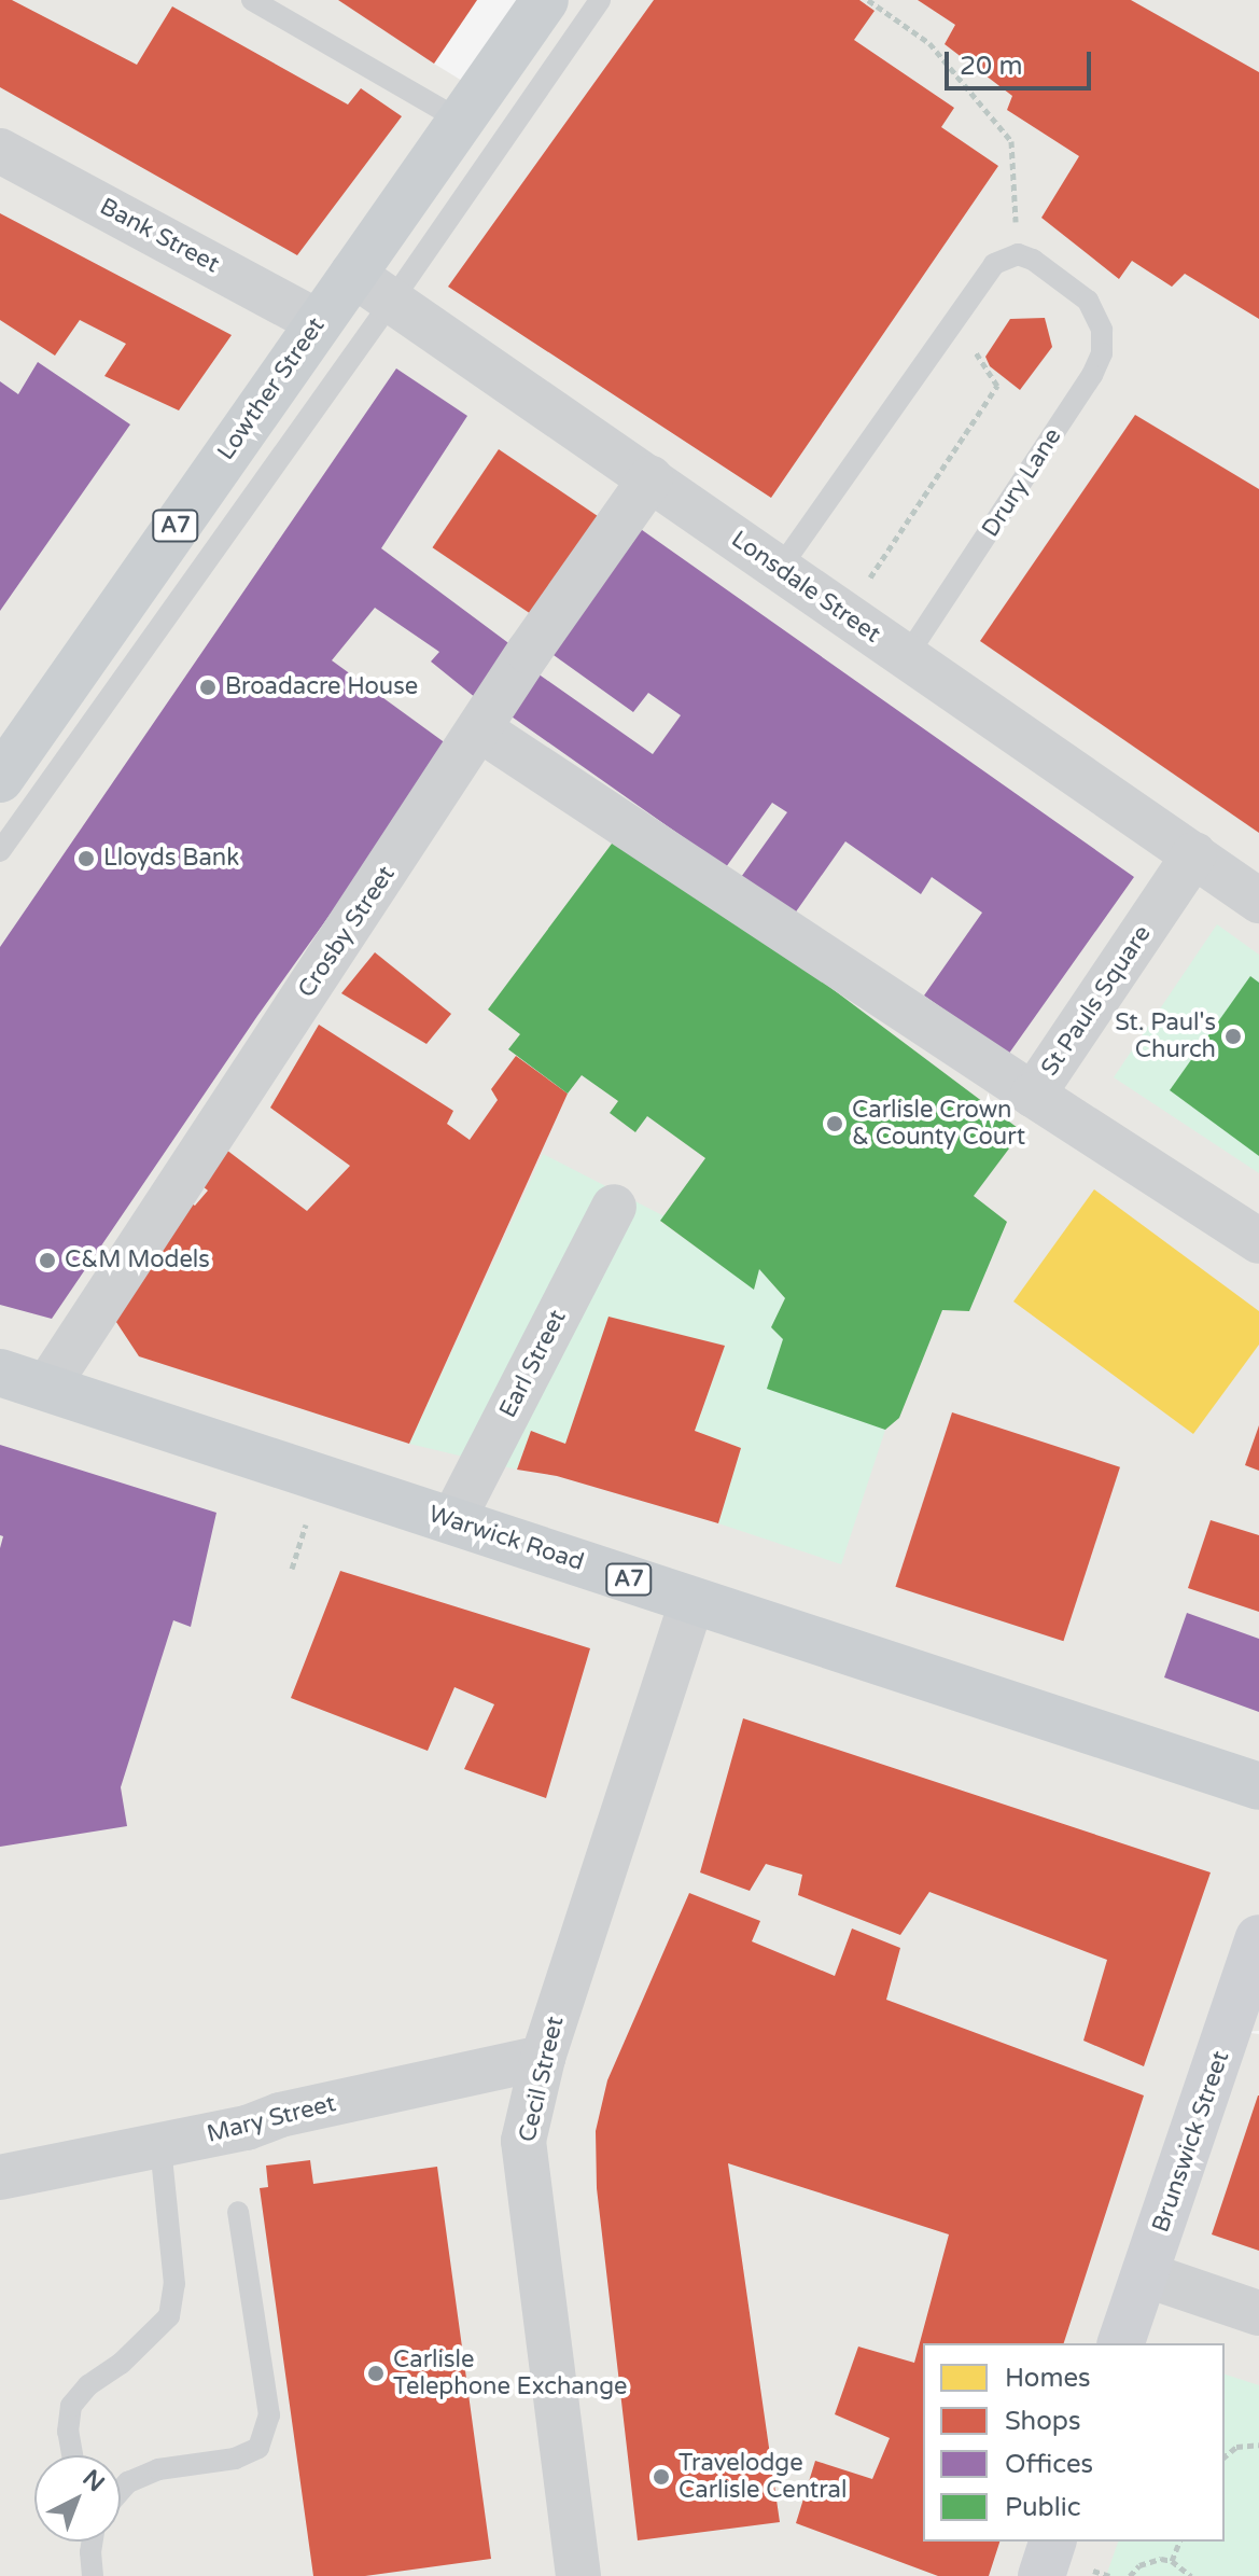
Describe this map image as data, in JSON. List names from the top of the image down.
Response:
{
  "streets": {
    "main road": ["Lowther Street", "A7", "Warwick Road"],
    "street": [
      "Bank Street",
      "Lonsdale Street",
      "Crosby Street",
      "St Pauls Square",
      "Earl Street",
      "Cecil Street",
      "Mary Street",
      "Brunswick Street"
    ],
    "lane": ["Drury Lane"]
  },
  "crossings": [
    ["Bank Street", "Lowther Street"],
    ["Lowther Street", "Lonsdale Street"],
    ["Drury Lane", "Lonsdale Street"],
    ["Lonsdale Street", "Crosby Street"],
    ["Lonsdale Street", "St Pauls Square"],
    ["Crosby Street", "Warwick Road"],
    ["Earl Street", "Warwick Road"],
    ["Warwick Road", "Cecil Street"],
    ["Cecil Street", "Mary Street"]
  ],
  "places": [
    "Broadacre House",
    "Lloyds Bank",
    "St. Paul's Church",
    "Carlisle Crown & County Court",
    "C&M Models",
    "Carlisle Telephone Exchange",
    "Travelodge Carlisle Central"
  ],
  "legend": [
    "Homes",
    "Shops",
    "Offices",
    "Public"
  ],
  "scale_bar": "20 m",
  "north": "top right"
}
